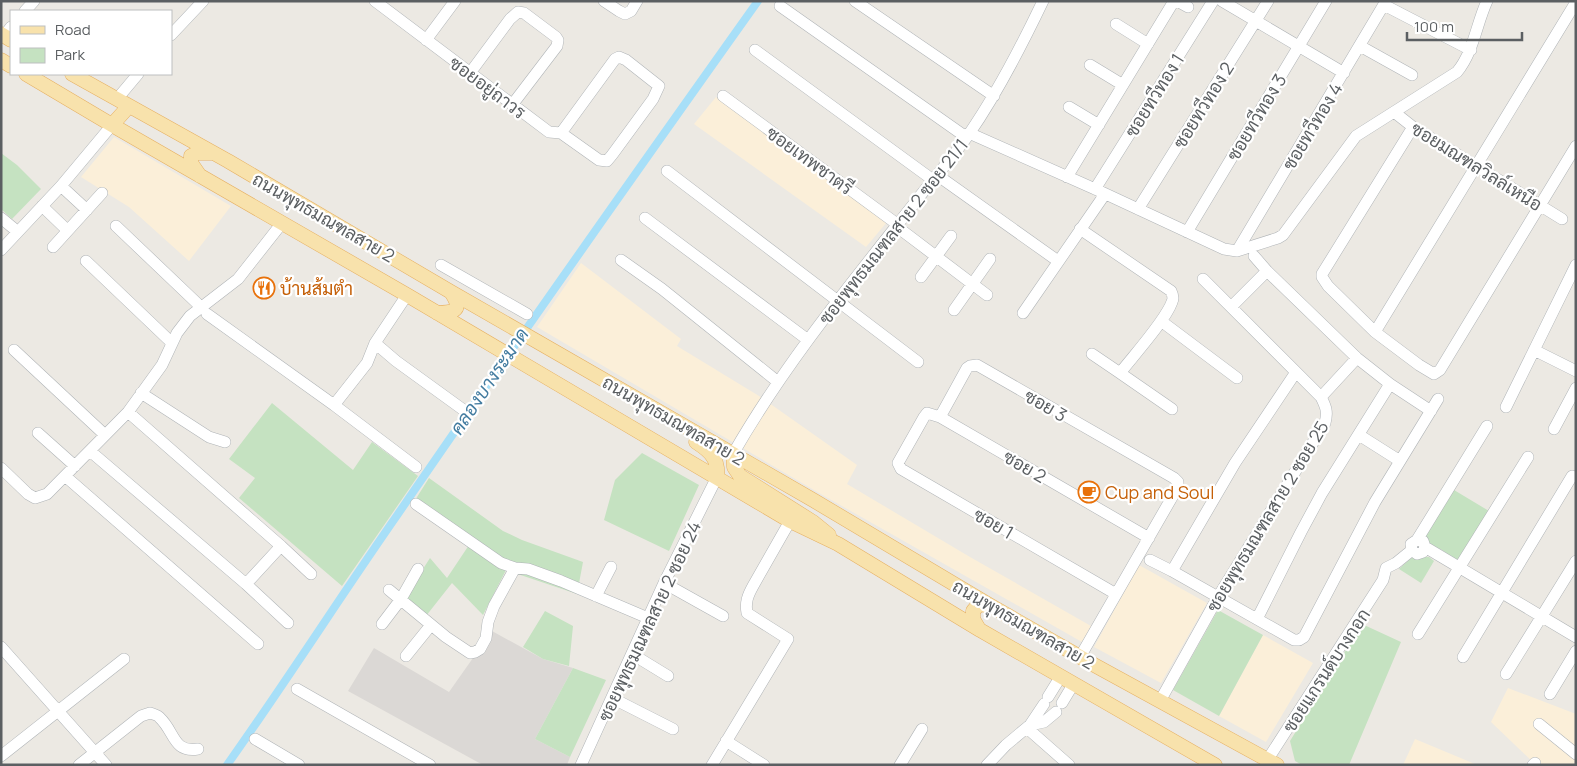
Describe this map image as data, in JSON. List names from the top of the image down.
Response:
{
  "streets": {
    "main road": ["ถนนพุทธมณฑลสาย 2"],
    "street": [
      "ซอยอยู่ถาวร",
      "ซอยทวีทอง 1",
      "ซอยทวีทอง 2",
      "ซอยทวีทอง 3",
      "ซอยทวีทอง 4",
      "ซอยเทพชาตรี",
      "ซอยมณฑลวิลล์เหนือ",
      "ซอยพุทธมณฑลสาย 2 ซอย 21/1",
      "ซอย 3",
      "ซอย 2",
      "ซอยพุทธมณฑลสาย 2 ซอย 25",
      "ซอย 1",
      "ซอยพุทธมณฑลสาย 2 ซอย 24",
      "ซอยแกรนด์บางกอก"
    ]
  },
  "crossings": [
    ["ซอยเทพชาตรี", "ซอยพุทธมณฑลสาย 2 ซอย 21/1"],
    ["ถนนพุทธมณฑลสาย 2", "ซอยพุทธมณฑลสาย 2 ซอย 21/1"],
    ["ถนนพุทธมณฑลสาย 2", "ซอยพุทธมณฑลสาย 2 ซอย 25"],
    ["ถนนพุทธมณฑลสาย 2", "ซอยพุทธมณฑลสาย 2 ซอย 24"],
    ["ถนนพุทธมณฑลสาย 2", "ซอยแกรนด์บางกอก"],
    ["ซอย 3", "ซอย 2"],
    ["ซอย 3", "ซอย 1"],
    ["ซอย 2", "ซอย 1"]
  ],
  "water": ["คลองบางระมาด"],
  "places": {
    "restaurant": ["บ้านส้มตำ"],
    "cafe": ["Cup and Soul"]
  },
  "legend": ["Road", "Park"],
  "scale_bar": "100 m"
}
